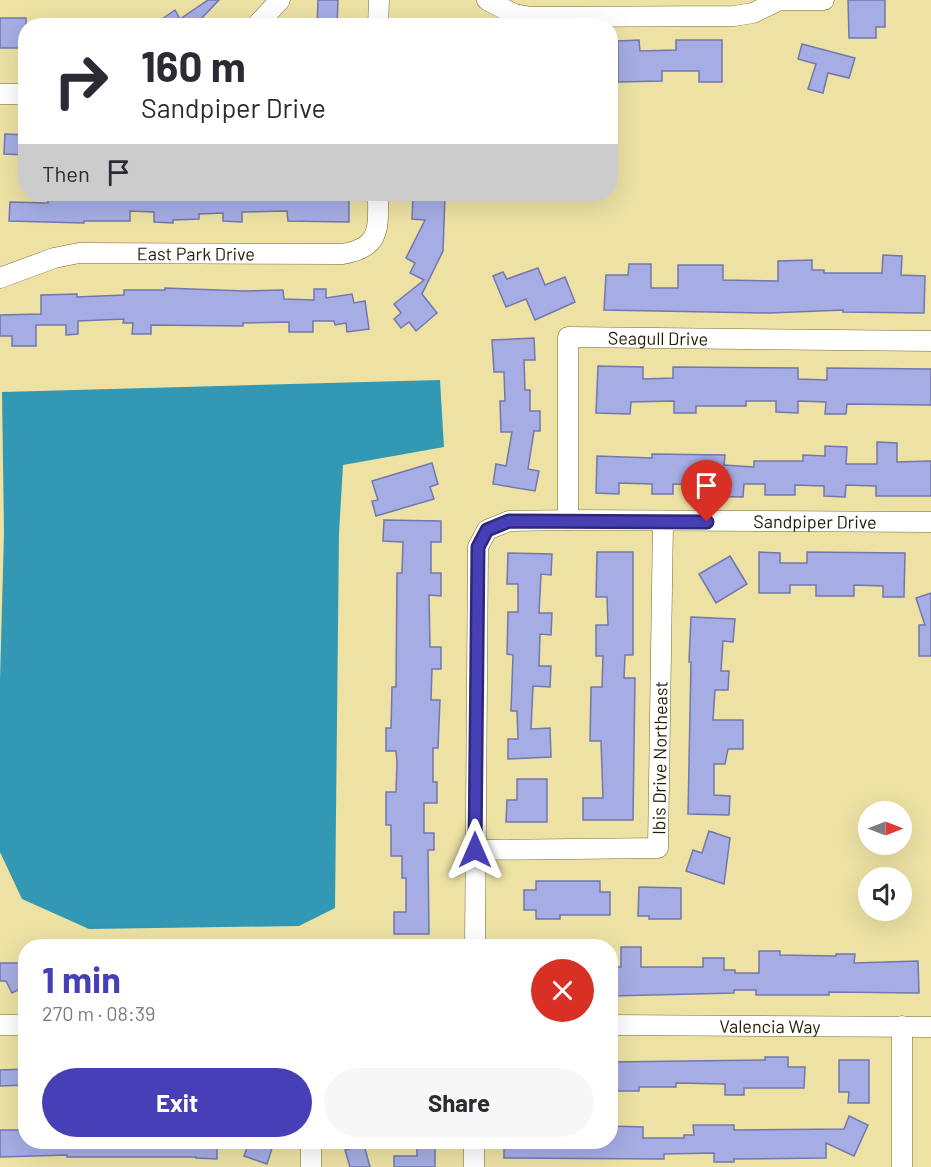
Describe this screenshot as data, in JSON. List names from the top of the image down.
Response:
{
  "streets": {
    "street": [
      "East Park Drive",
      "Seagull Drive",
      "Sandpiper Drive",
      "Ibis Drive Northeast",
      "Valencia Way"
    ]
  },
  "crossings": [
    ["Seagull Drive", "Sandpiper Drive"],
    ["Sandpiper Drive", "Ibis Drive Northeast"]
  ],
  "north": "right",
  "page": {
    "turn": ["160 m", "Sandpiper Drive"],
    "then": "Then",
    "heading": ["1 min", "270 m · 08:39"],
    "buttons": ["Exit", "Share"]
  }
}
